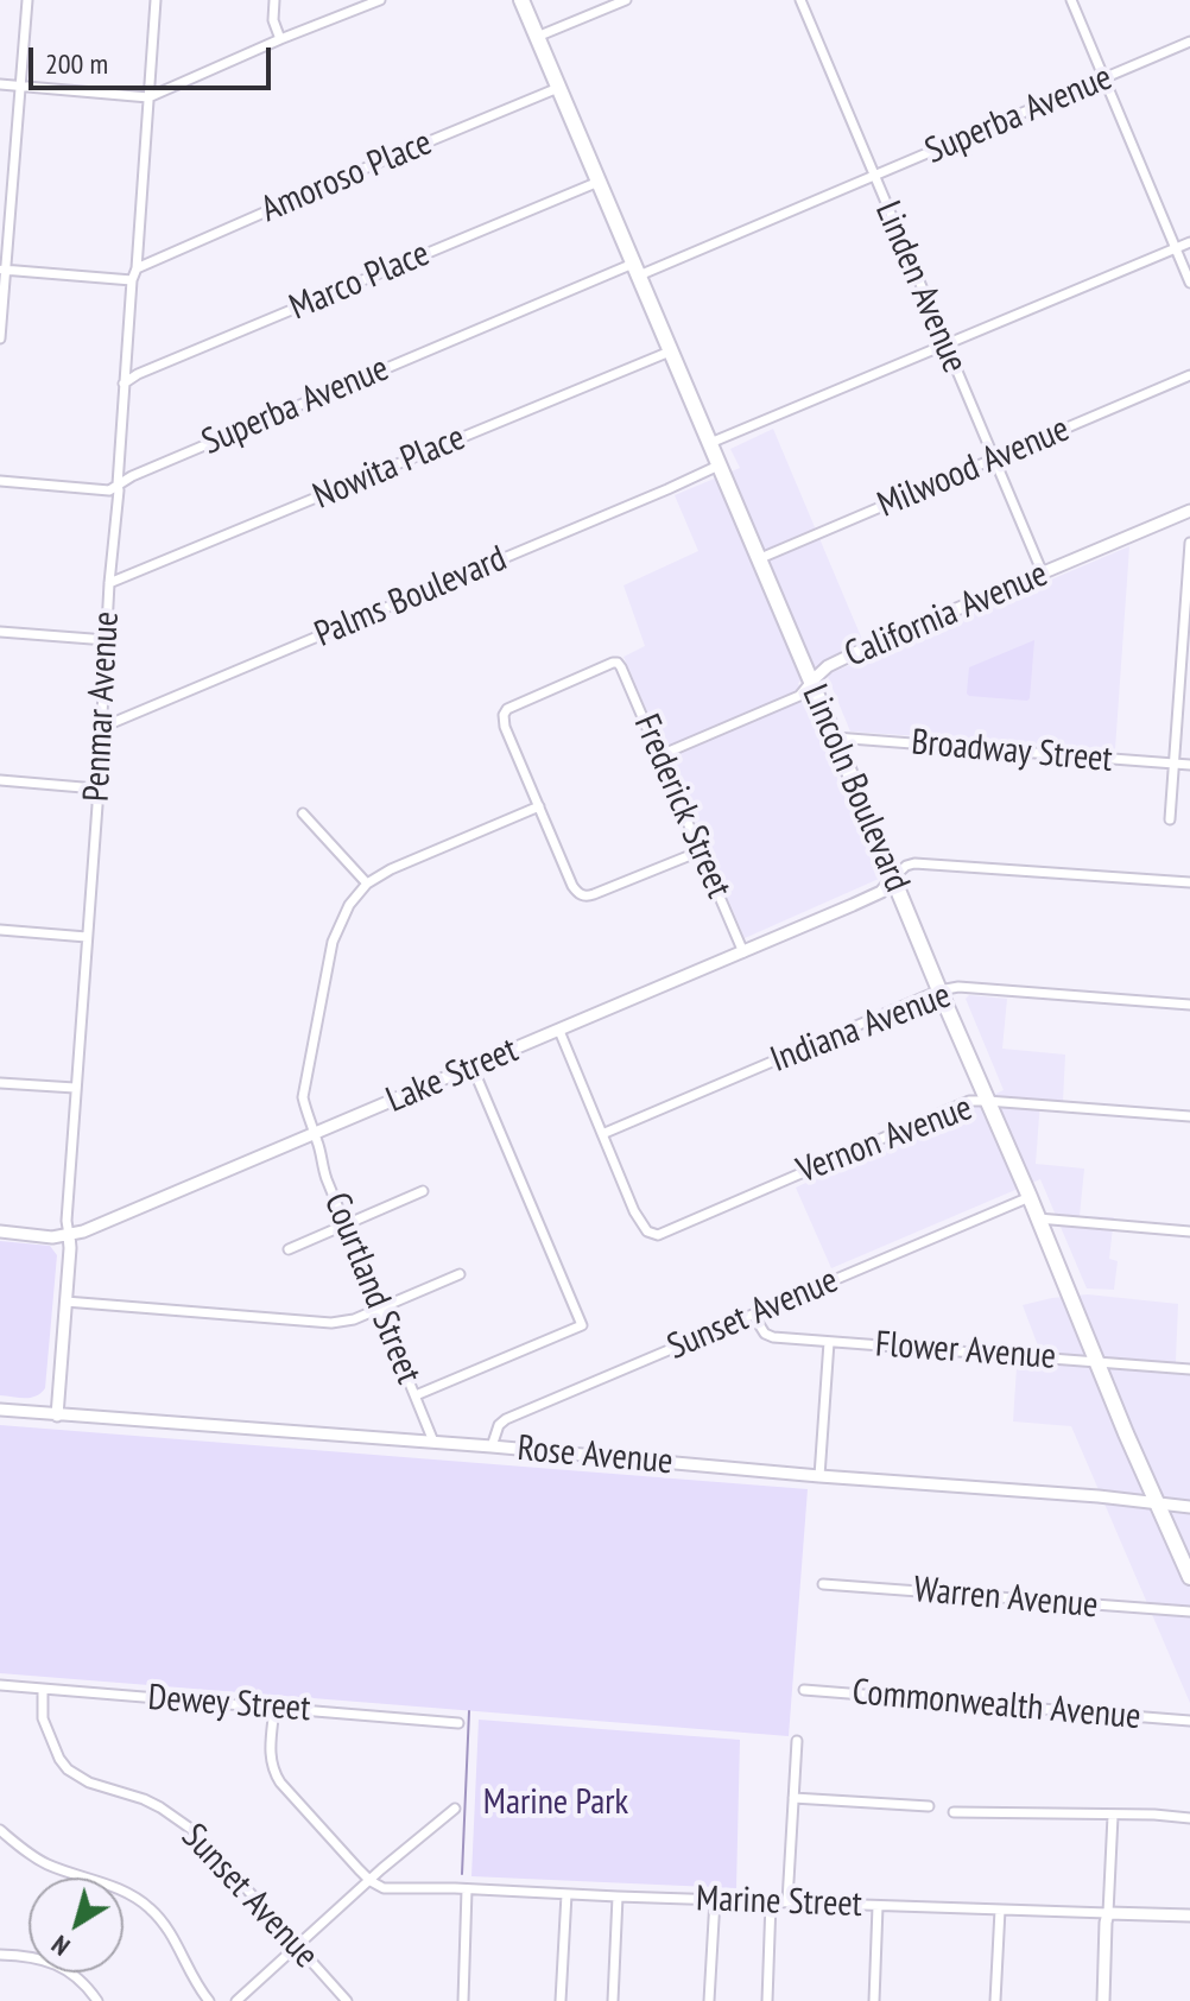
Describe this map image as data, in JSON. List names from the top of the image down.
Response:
{
  "streets": {
    "highway": ["Lincoln Boulevard"],
    "street": [
      "Superba Avenue",
      "Amoroso Place",
      "Marco Place",
      "Linden Avenue",
      "Nowita Place",
      "Milwood Avenue",
      "Palms Boulevard",
      "California Avenue",
      "Penmar Avenue",
      "Broadway Street",
      "Frederick Street",
      "Indiana Avenue",
      "Lake Street",
      "Vernon Avenue",
      "Courtland Street",
      "Sunset Avenue",
      "Flower Avenue",
      "Rose Avenue",
      "Warren Avenue",
      "Dewey Street",
      "Commonwealth Avenue",
      "Marine Street"
    ]
  },
  "crossings": [
    ["Superba Avenue", "Linden Avenue"],
    ["Superba Avenue", "Penmar Avenue"],
    ["Superba Avenue", "Lincoln Boulevard"],
    ["Amoroso Place", "Penmar Avenue"],
    ["Amoroso Place", "Lincoln Boulevard"],
    ["Marco Place", "Penmar Avenue"],
    ["Marco Place", "Lincoln Boulevard"],
    ["Linden Avenue", "Milwood Avenue"],
    ["Linden Avenue", "California Avenue"],
    ["Nowita Place", "Penmar Avenue"],
    ["Nowita Place", "Lincoln Boulevard"],
    ["Milwood Avenue", "Lincoln Boulevard"],
    ["Palms Boulevard", "Penmar Avenue"],
    ["Palms Boulevard", "Lincoln Boulevard"],
    ["California Avenue", "Lincoln Boulevard"],
    ["California Avenue", "Frederick Street"],
    ["Penmar Avenue", "Lake Street"],
    ["Penmar Avenue", "Rose Avenue"],
    ["Broadway Street", "Lincoln Boulevard"],
    ["Lincoln Boulevard", "Indiana Avenue"],
    ["Lincoln Boulevard", "Lake Street"],
    ["Lincoln Boulevard", "Vernon Avenue"],
    ["Lincoln Boulevard", "Sunset Avenue"],
    ["Lincoln Boulevard", "Flower Avenue"],
    ["Lincoln Boulevard", "Rose Avenue"],
    ["Frederick Street", "Lake Street"],
    ["Indiana Avenue", "Vernon Avenue"],
    ["Lake Street", "Courtland Street"],
    ["Courtland Street", "Rose Avenue"],
    ["Sunset Avenue", "Flower Avenue"],
    ["Sunset Avenue", "Rose Avenue"],
    ["Sunset Avenue", "Dewey Street"]
  ],
  "parks": ["Marine Park"],
  "scale_bar": "200 m",
  "north": "bottom left"
}
